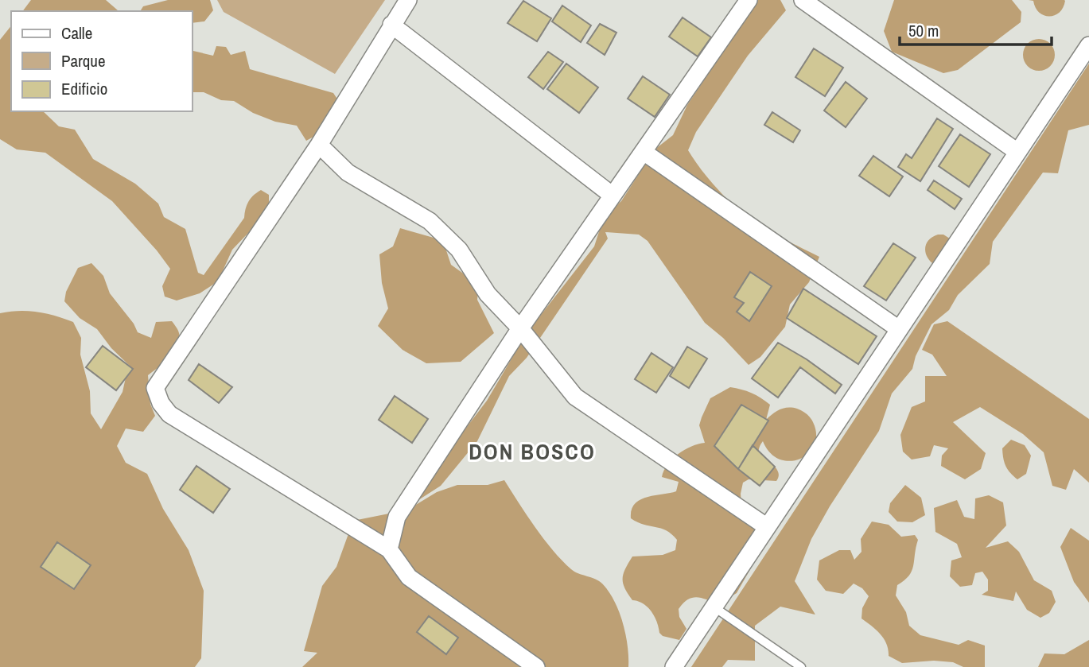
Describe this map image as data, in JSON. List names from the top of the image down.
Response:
{
  "districts": ["DON BOSCO"],
  "legend": ["Calle", "Parque", "Edificio"],
  "scale_bar": "50 m"
}
